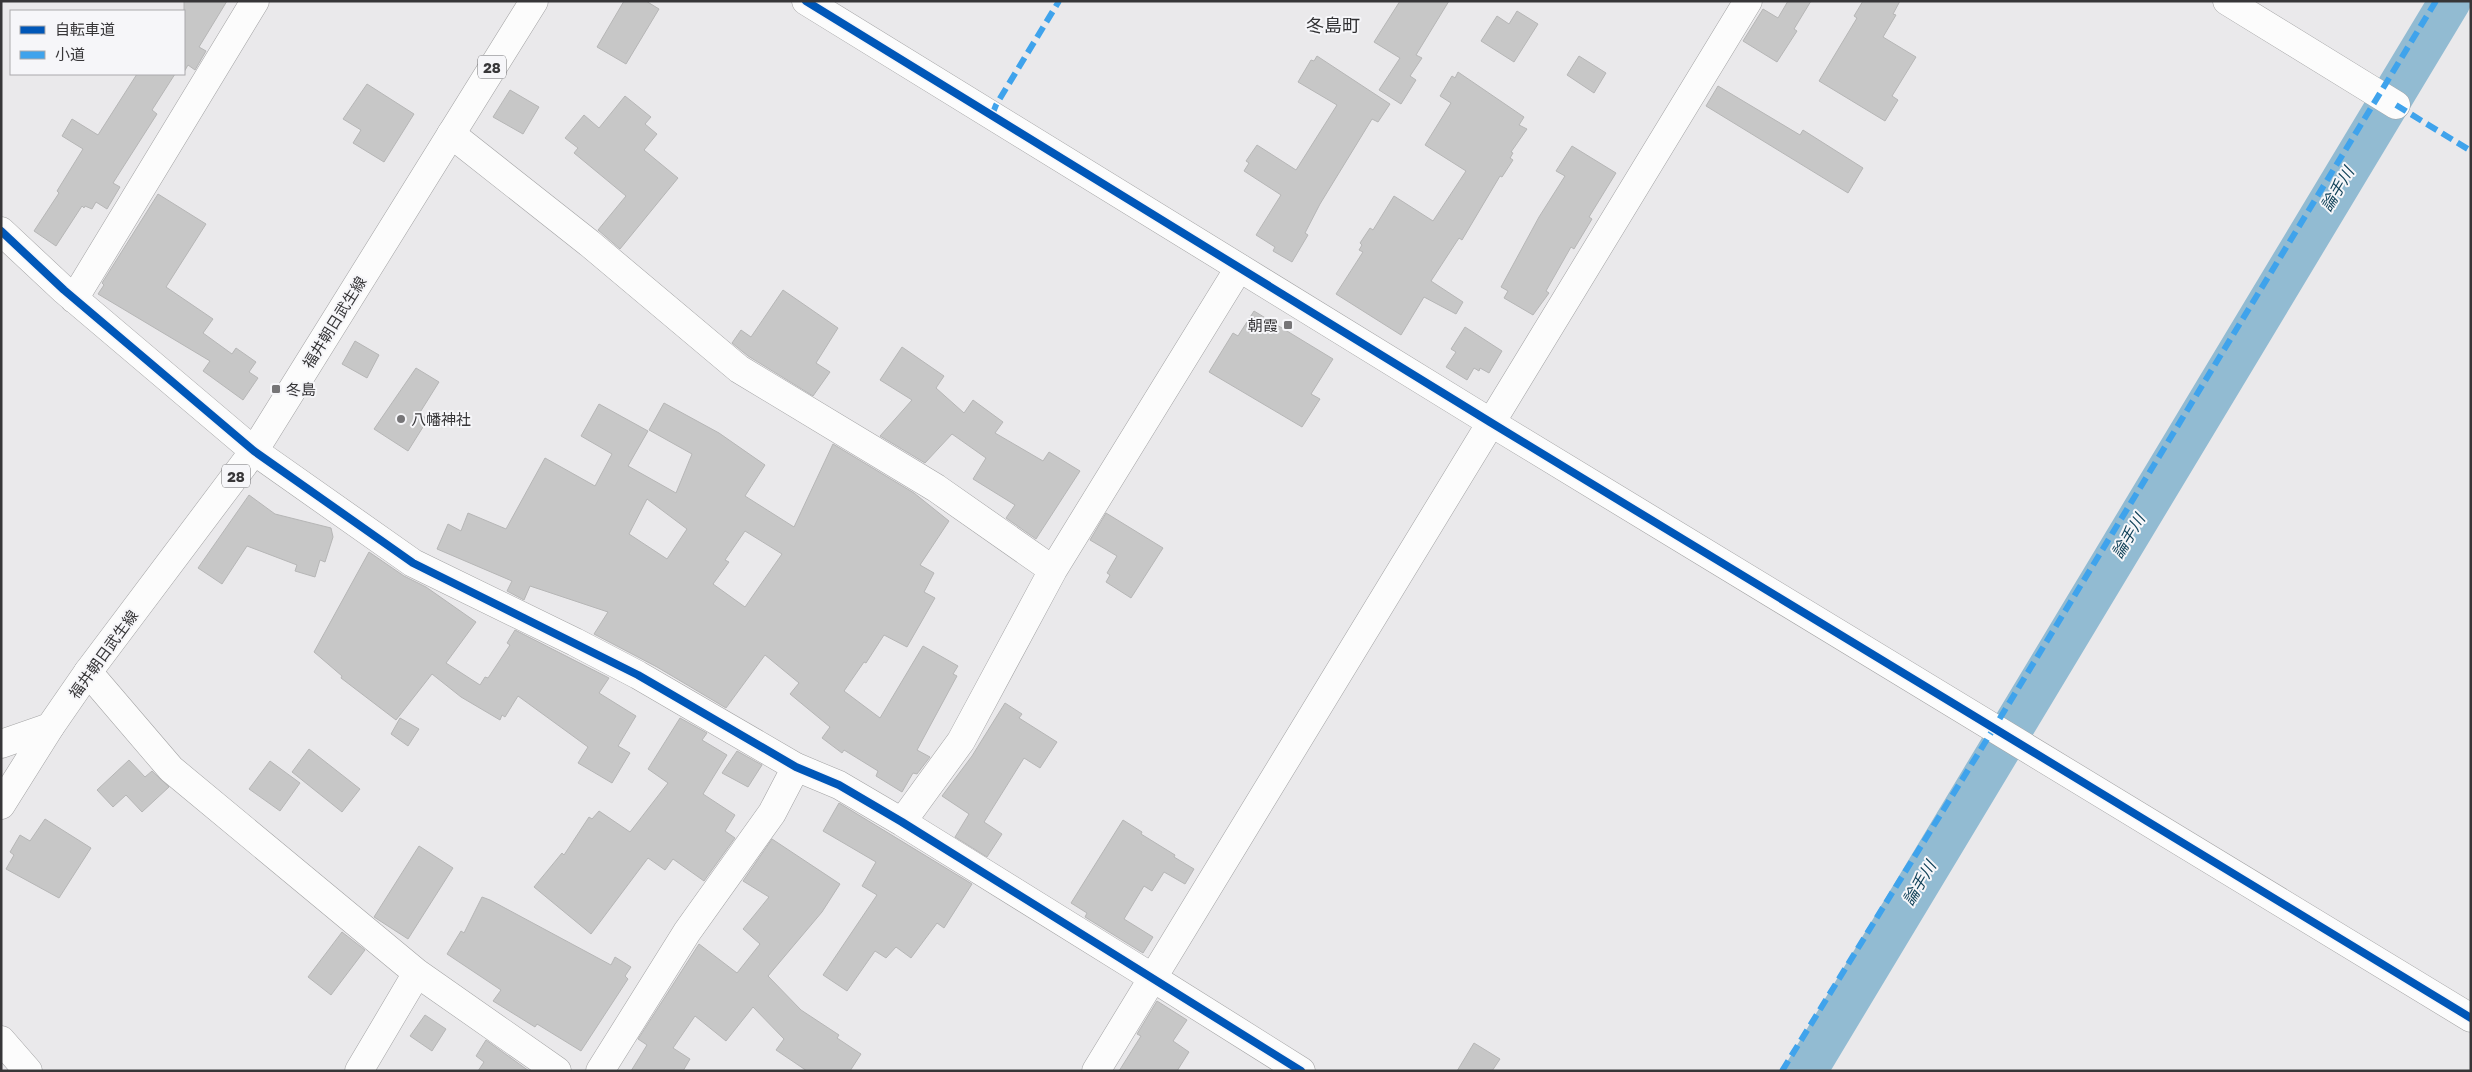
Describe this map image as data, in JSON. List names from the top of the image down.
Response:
{
  "streets": {
    "street": ["28", "福井朝日武生線"]
  },
  "districts": ["冬島町"],
  "water": ["論手川"],
  "places": {
    "transit": ["朝霞", "冬島"],
    "other": ["八幡神社"]
  },
  "legend": ["自転車道", "小道"]
}
